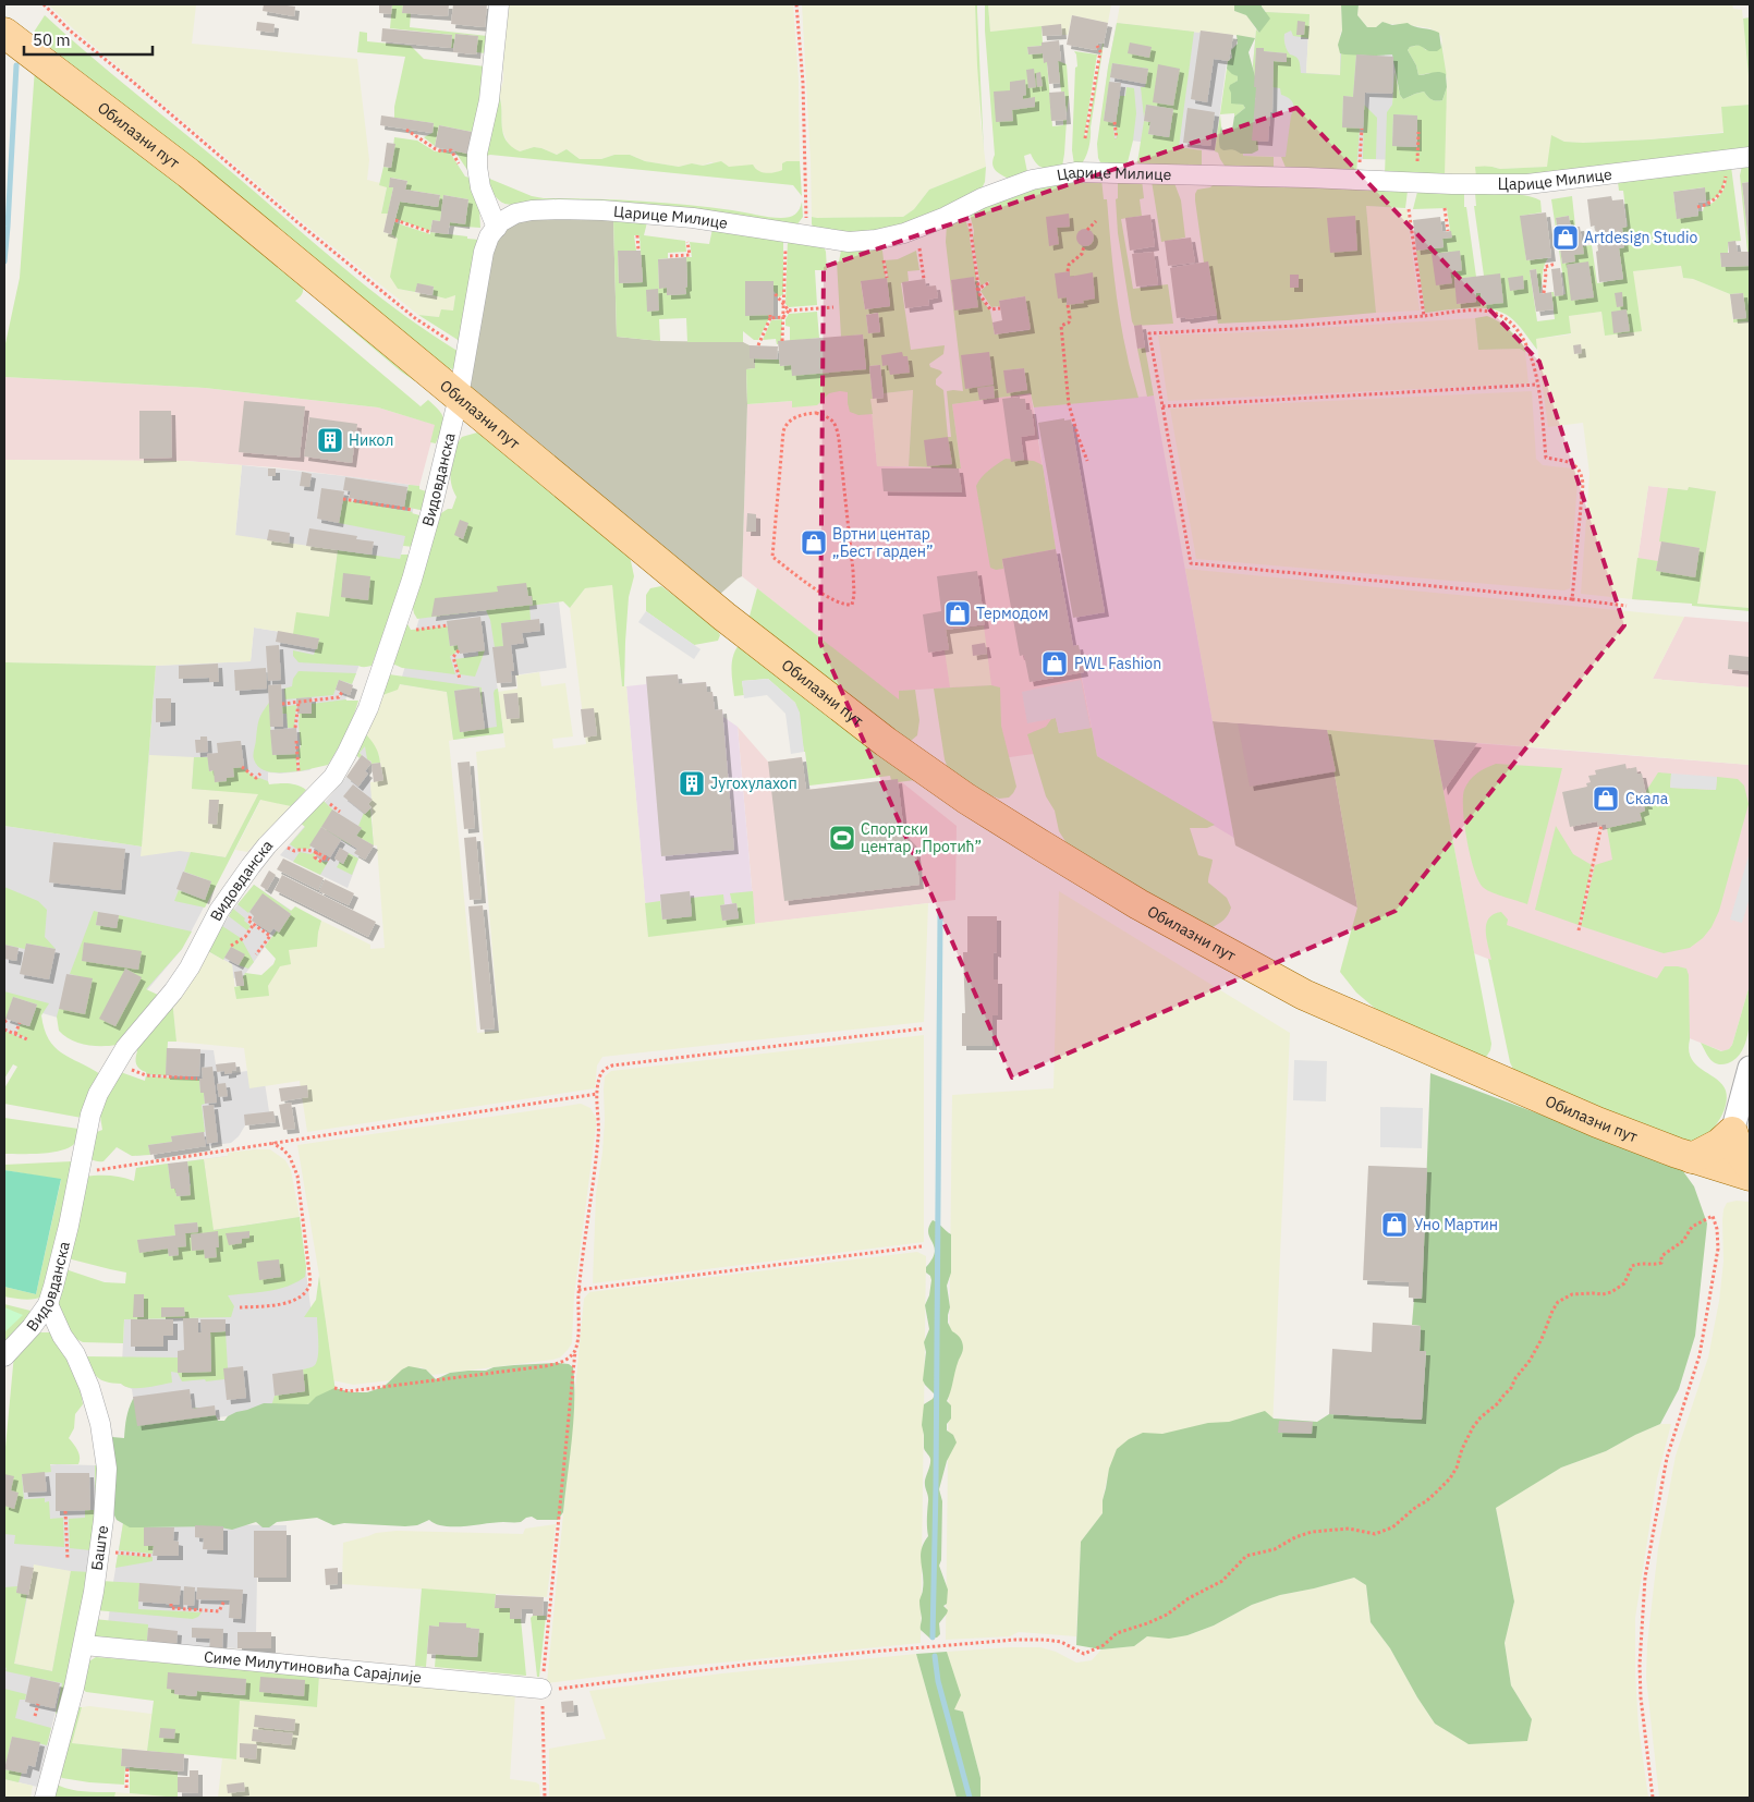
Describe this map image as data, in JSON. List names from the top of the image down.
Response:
{
  "streets": {
    "main road": ["Обилазни пут"],
    "street": [
      "Царице Милице",
      "Видовданска",
      "Баште",
      "Симе Милутиновића Сарајлије"
    ]
  },
  "crossings": [
    ["Обилазни пут", "Видовданска"],
    ["Видовданска", "Баште"],
    ["Баште", "Симе Милутиновића Сарајлије"]
  ],
  "places": {
    "shop": [
      "Artdesign Studio",
      "Вртни центар „Бест гарден”",
      "Термодом",
      "PWL Fashion",
      "Скала",
      "Уно Мартин"
    ],
    "building": ["Никол", "Југохулахоп"],
    "sports": ["Спортски центар „Протић”"]
  },
  "scale_bar": "50 m"
}
